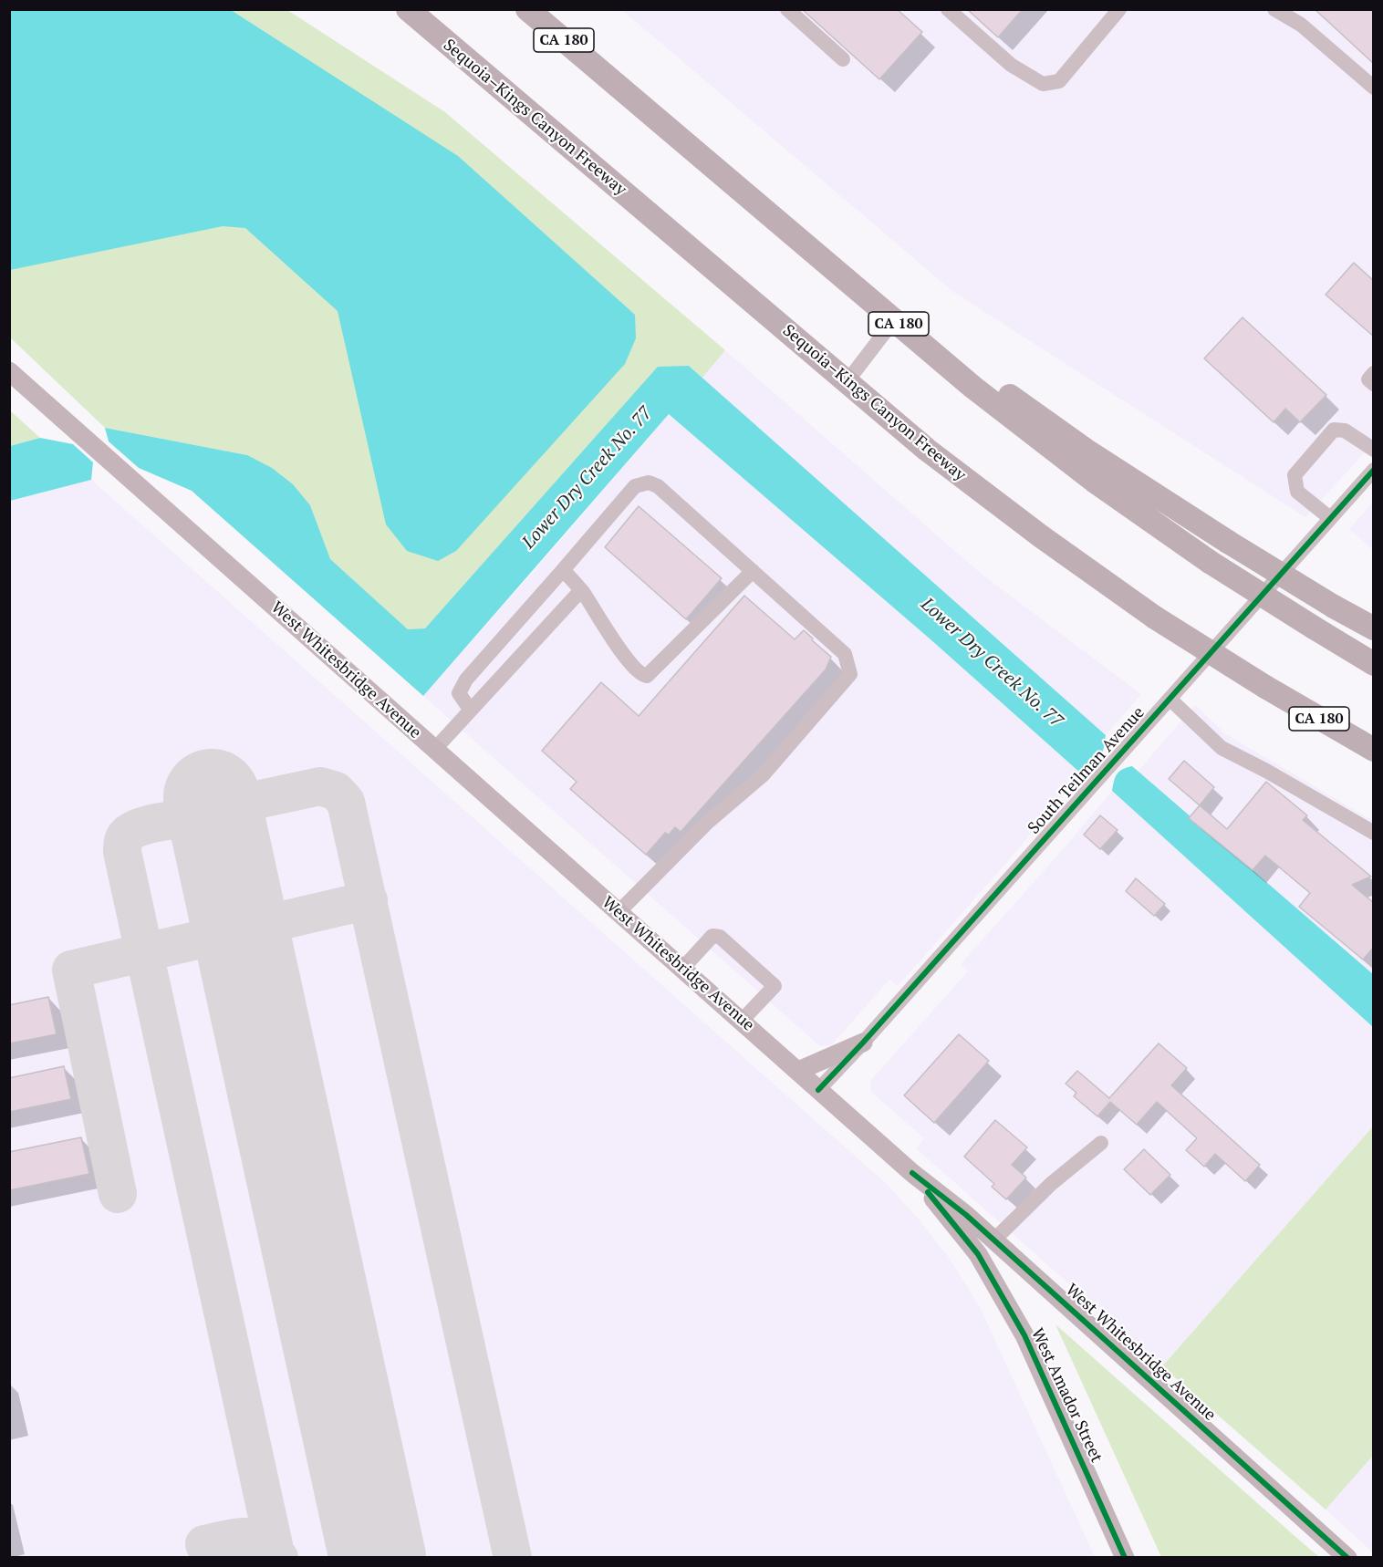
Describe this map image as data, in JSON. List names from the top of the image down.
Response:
{
  "streets": {
    "highway": ["CA 180", "Sequoia–Kings Canyon Freeway"],
    "main road": ["West Whitesbridge Avenue", "West Amador Street"],
    "street": ["South Teilman Avenue"]
  },
  "crossings": [
    ["West Whitesbridge Avenue", "South Teilman Avenue"],
    ["West Whitesbridge Avenue", "West Amador Street"]
  ],
  "water": ["Lower Dry Creek No. 77"]
}
